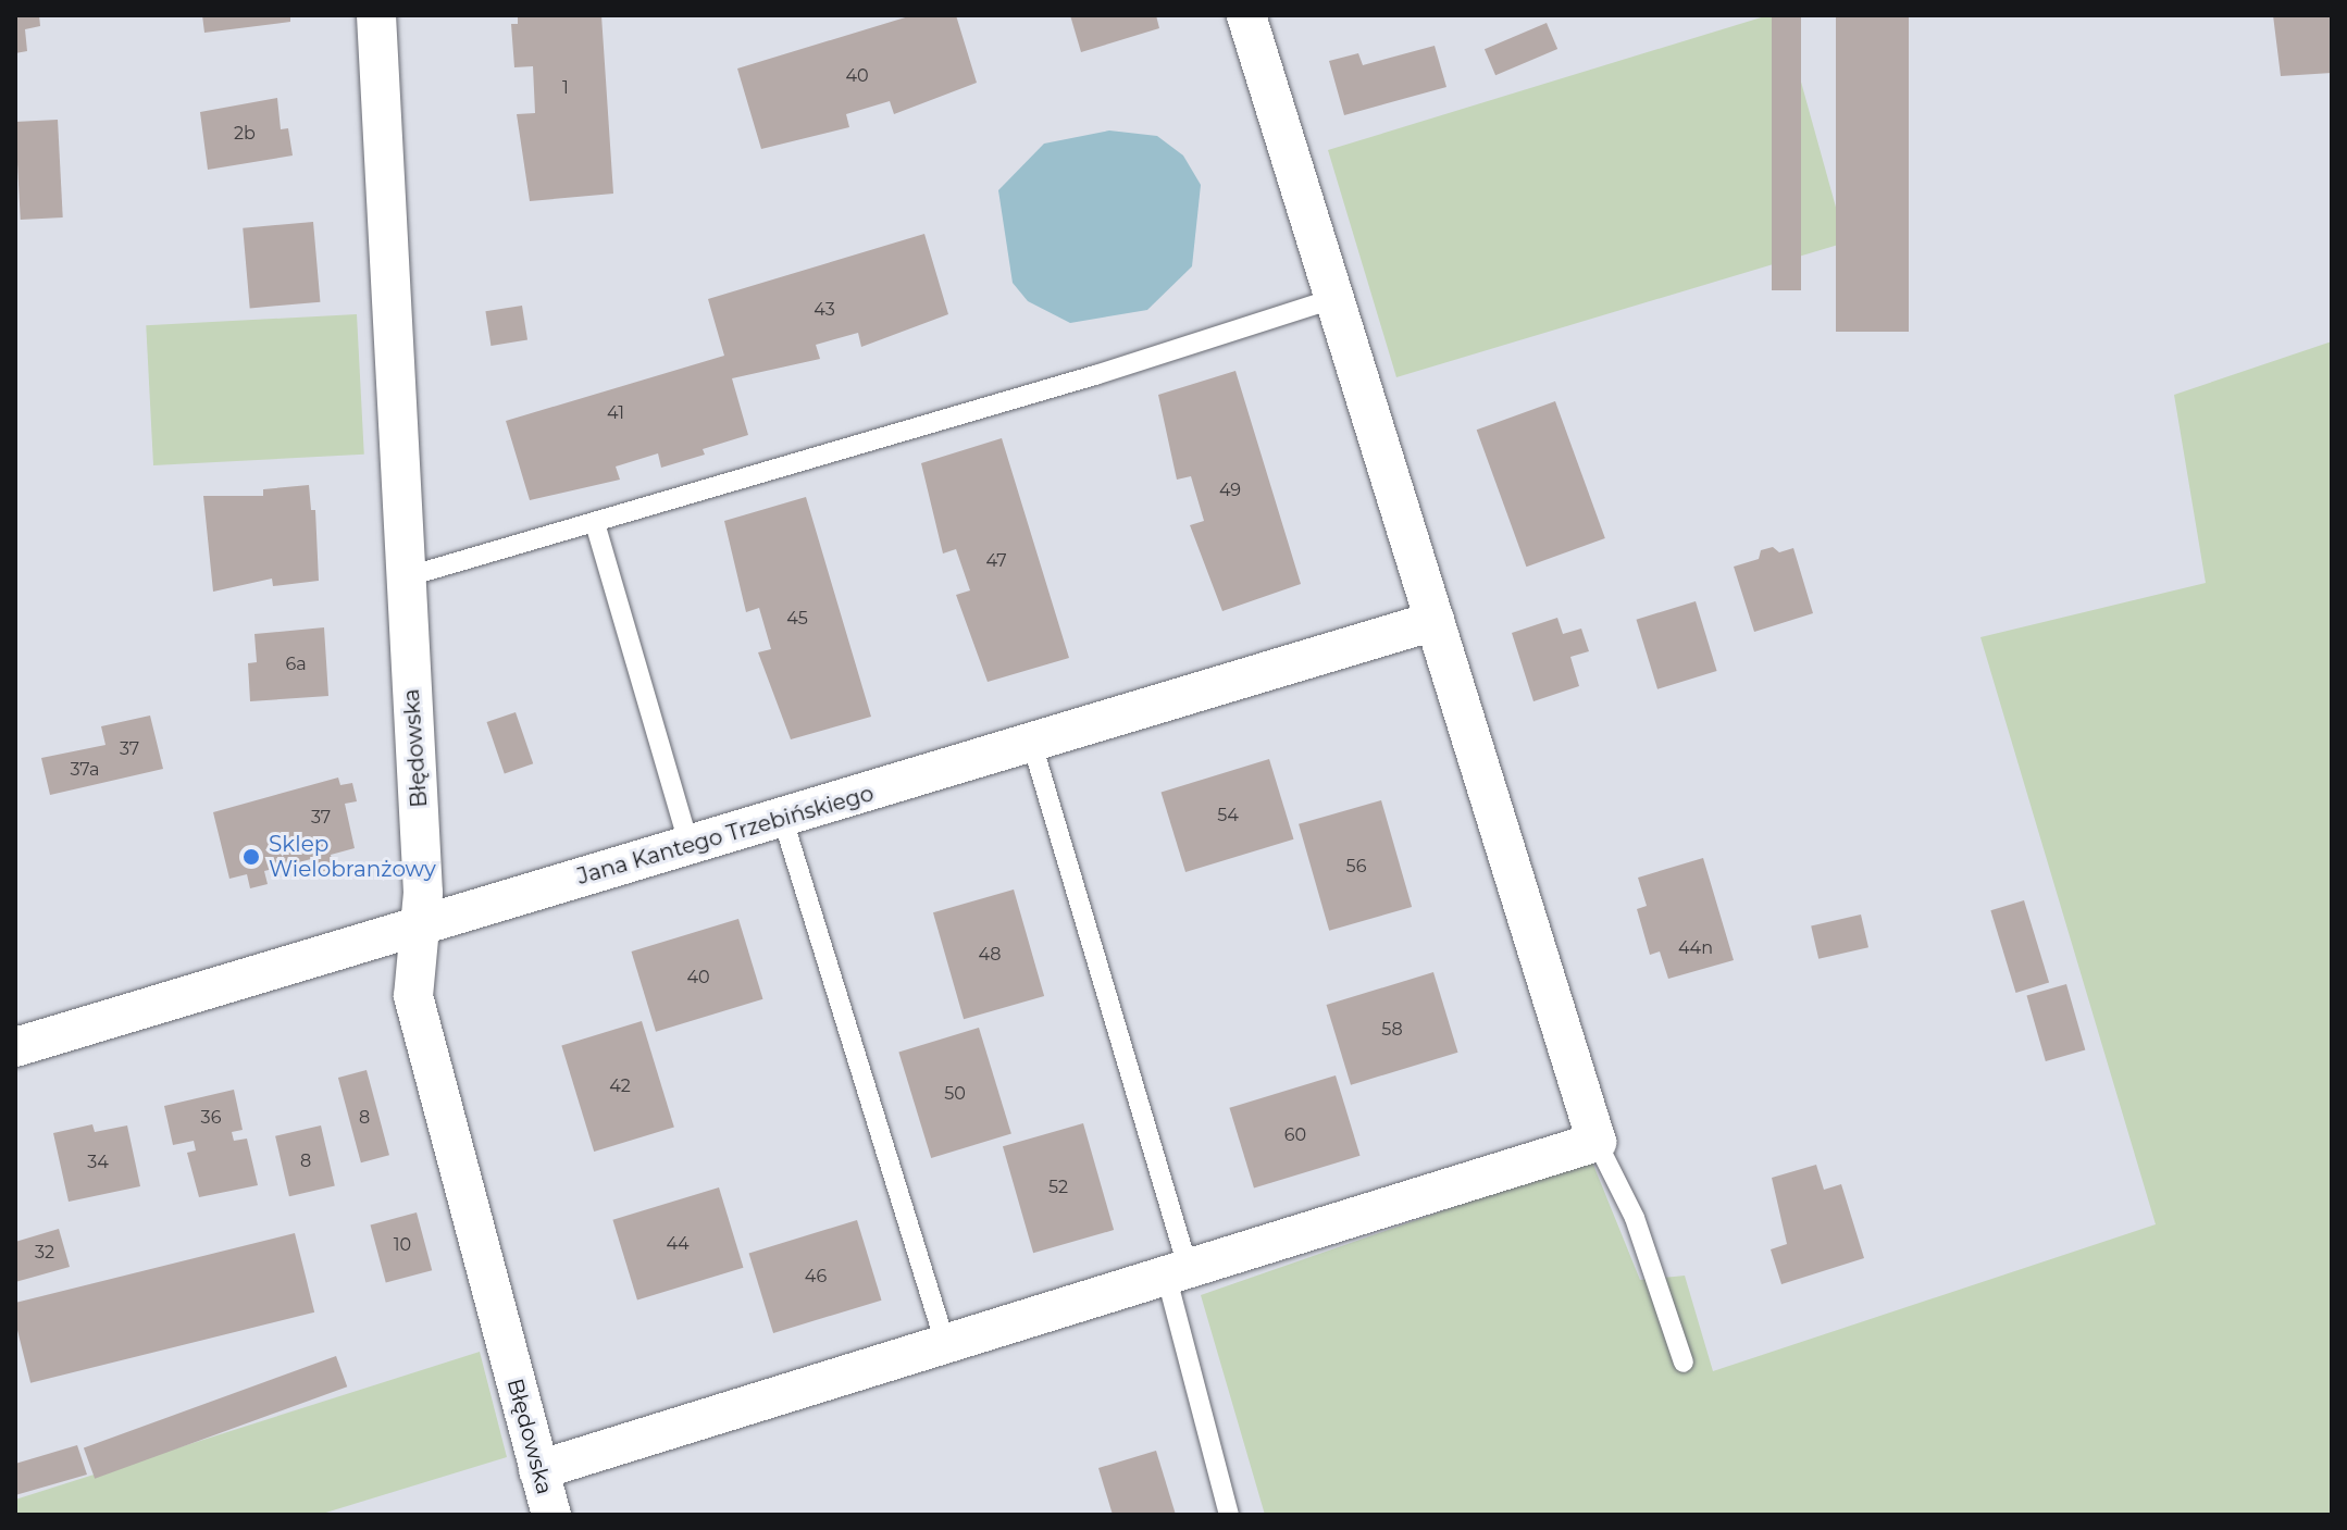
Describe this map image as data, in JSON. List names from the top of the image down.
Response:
{
  "streets": {
    "street": ["Błędowska", "Jana Kantego Trzebińskiego"]
  },
  "crossings": [
    ["Błędowska", "Jana Kantego Trzebińskiego"]
  ],
  "places": ["Sklep Wielobranżowy"],
  "house_numbers": [
    "40",
    "1",
    "2b",
    "43",
    "41",
    "49",
    "47",
    "45",
    "6a",
    "37",
    "37a",
    "54",
    "37",
    "56",
    "44n",
    "48",
    "40",
    "58",
    "42",
    "50",
    "36",
    "8",
    "60",
    "8",
    "34",
    "52",
    "44",
    "10",
    "32",
    "46"
  ]
}
